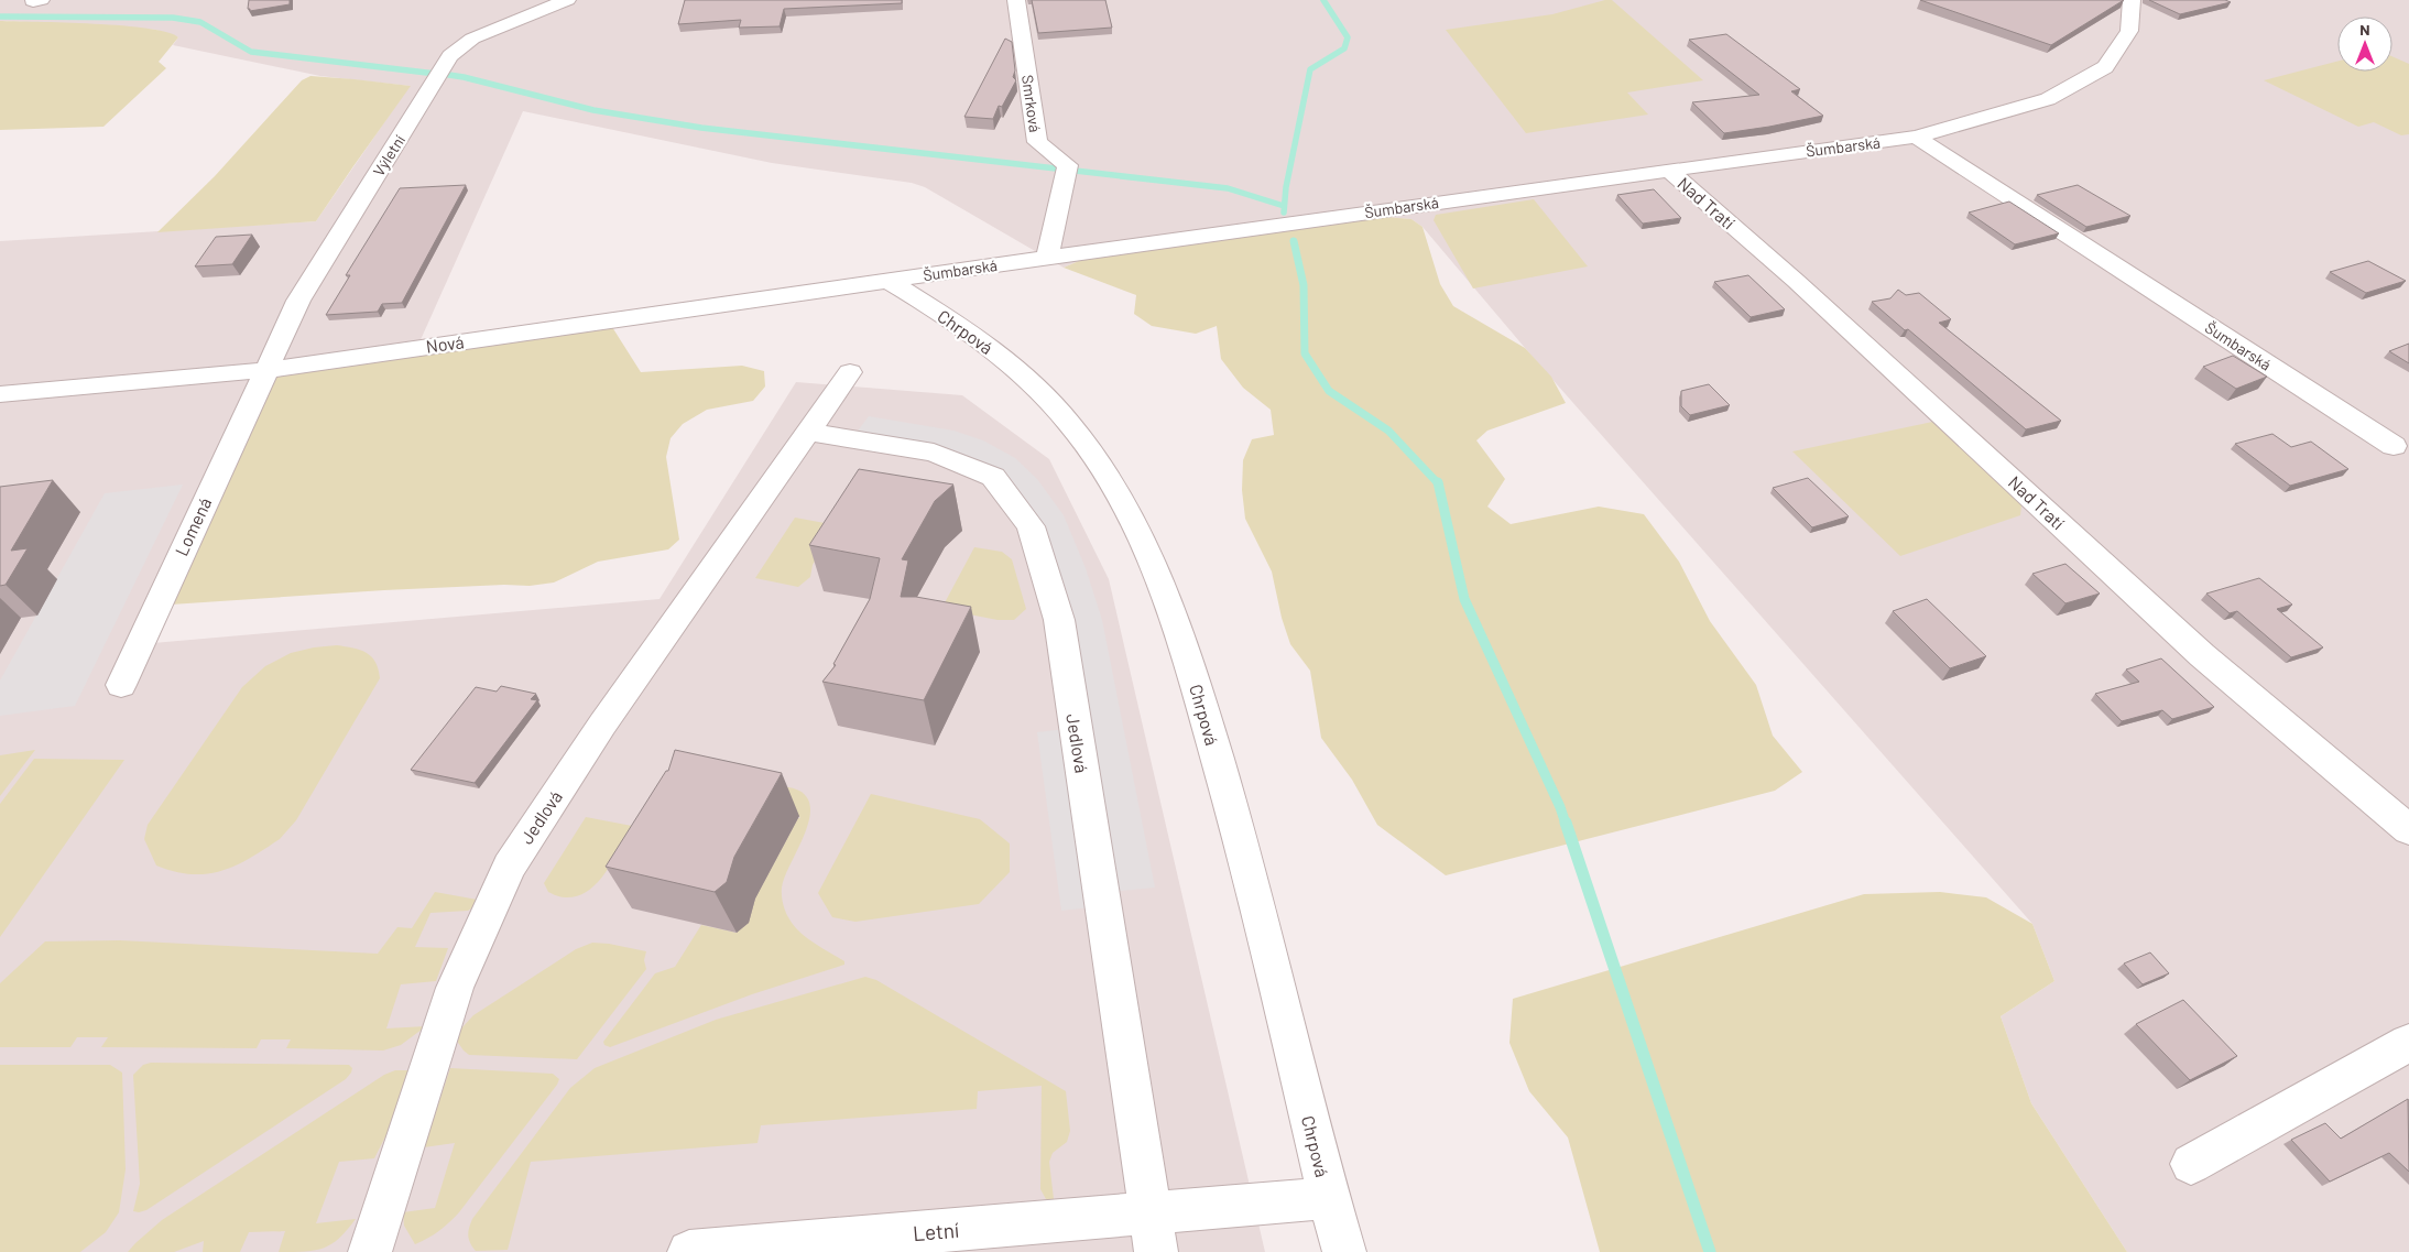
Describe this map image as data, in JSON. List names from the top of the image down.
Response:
{
  "streets": {
    "street": [
      "Smrková",
      "Šumbarská",
      "Výletní",
      "Nad Tratí",
      "Chrpová",
      "Nová",
      "Lomená",
      "Jedlová",
      "Letní"
    ]
  },
  "crossings": [
    ["Smrková", "Šumbarská"],
    ["Šumbarská", "Nad Tratí"],
    ["Šumbarská", "Chrpová"],
    ["Šumbarská", "Nová"],
    ["Výletní", "Nová"],
    ["Výletní", "Lomená"],
    ["Chrpová", "Nová"],
    ["Chrpová", "Letní"],
    ["Nová", "Lomená"],
    ["Jedlová", "Letní"]
  ],
  "north": "top"
}
